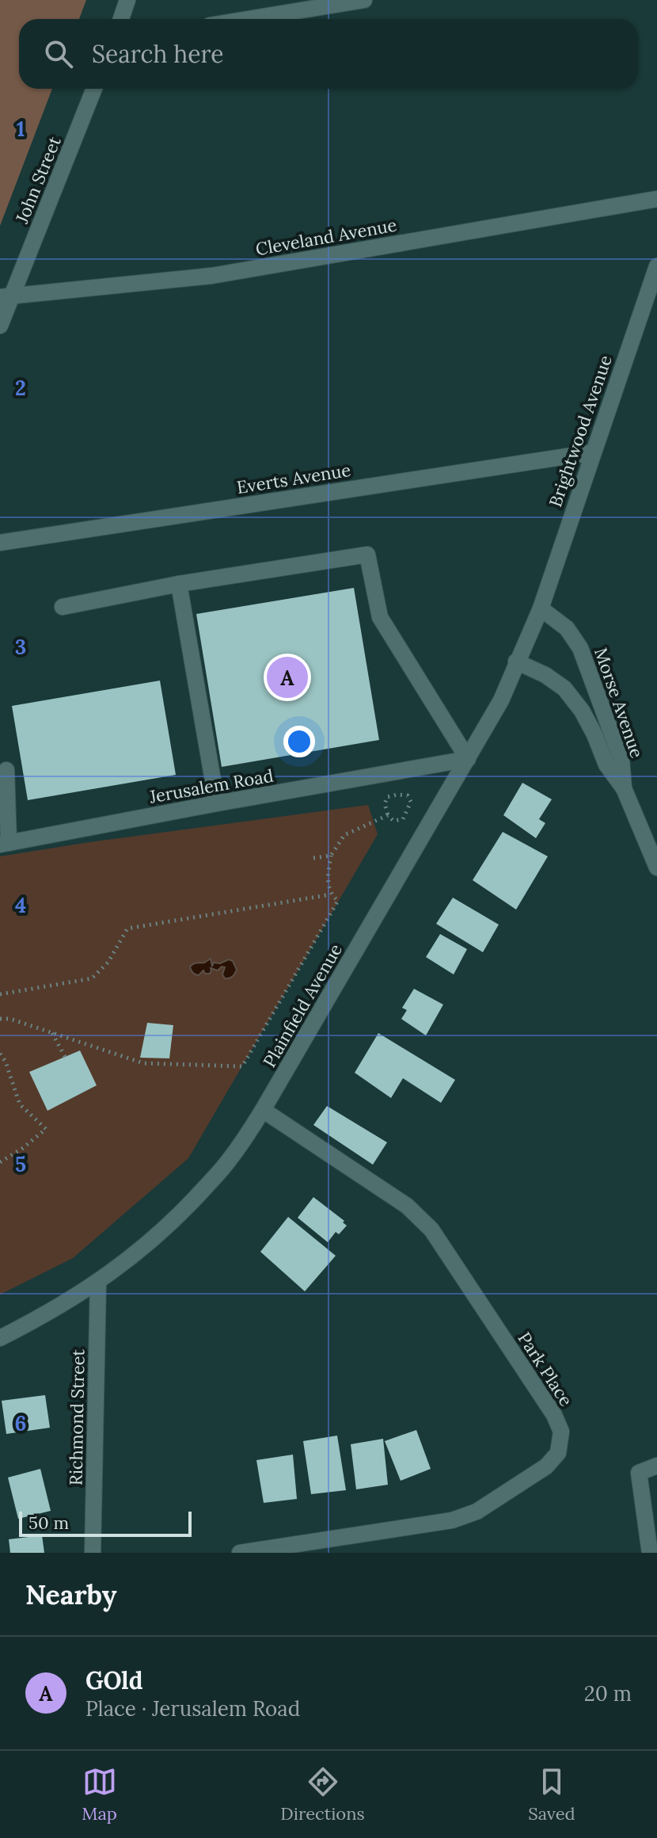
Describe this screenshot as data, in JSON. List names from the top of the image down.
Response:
{
  "streets": {
    "street": [
      "John Street",
      "Cleveland Avenue",
      "Brightwood Avenue",
      "Everts Avenue",
      "Morse Avenue",
      "Jerusalem Road",
      "Plainfield Avenue",
      "Park Place",
      "Richmond Street"
    ]
  },
  "crossings": [
    ["John Street", "Cleveland Avenue"],
    ["Brightwood Avenue", "Everts Avenue"],
    ["Brightwood Avenue", "Morse Avenue"],
    ["Brightwood Avenue", "Plainfield Avenue"],
    ["Morse Avenue", "Plainfield Avenue"],
    ["Jerusalem Road", "Plainfield Avenue"],
    ["Plainfield Avenue", "Park Place"],
    ["Plainfield Avenue", "Richmond Street"]
  ],
  "scale_bar": "50 m",
  "page": {
    "search": "Search here",
    "pins": "A",
    "scale": "50 m",
    "heading": "Nearby",
    "list": [
      {
        "mark": "A",
        "name": "GOld",
        "note": "Place · Jerusalem Road",
        "value": "20 m"
      }
    ],
    "nav": ["Map", "Directions", "Saved"]
  },
  "grid": {
    "rows": [
      "1",
      "2",
      "3",
      "4",
      "5",
      "6"
    ]
  }
}
